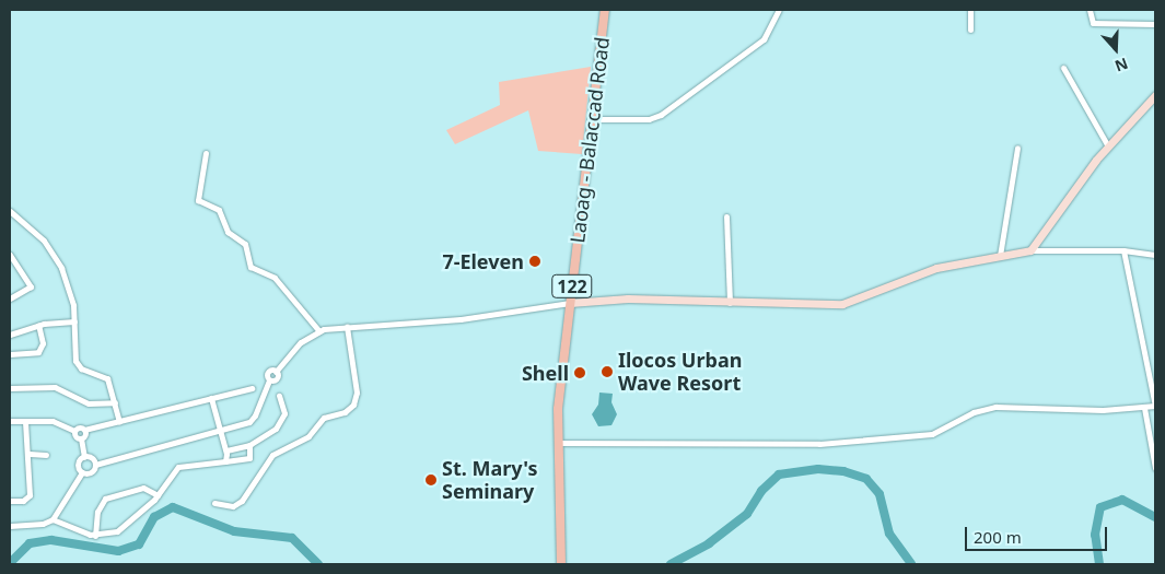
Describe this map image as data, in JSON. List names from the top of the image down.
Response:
{
  "streets": {
    "main road": ["Laoag - Balaccad Road", "122"]
  },
  "places": [
    "7-Eleven",
    "Ilocos Urban Wave Resort",
    "Shell",
    "St. Mary's Seminary"
  ],
  "scale_bar": "200 m",
  "north": "bottom"
}
